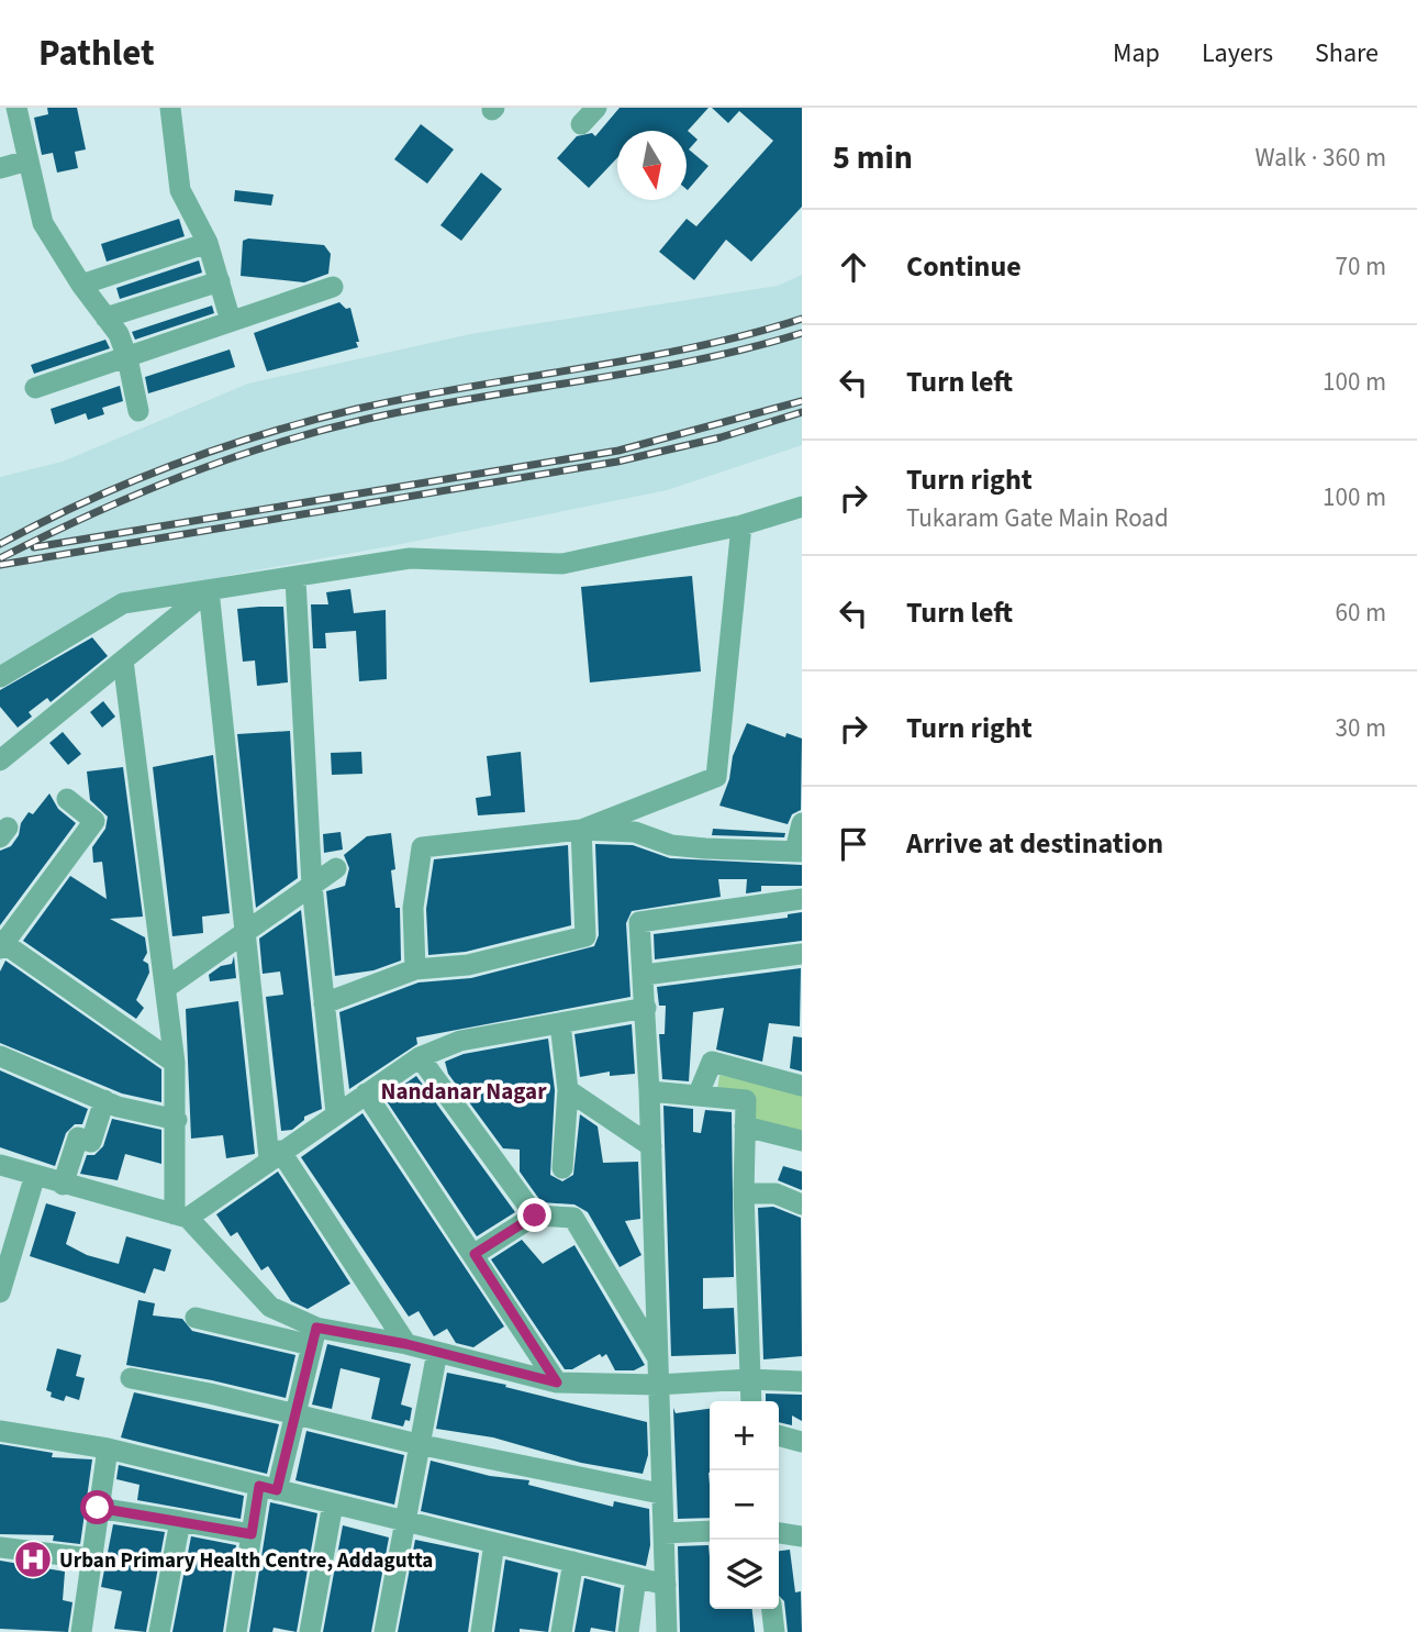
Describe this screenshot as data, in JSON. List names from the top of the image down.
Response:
{
  "districts": ["Nandanar Nagar"],
  "places": {
    "hospital": ["Urban Primary Health Centre, Addagutta"]
  },
  "north": "bottom",
  "page": {
    "header": "Pathlet",
    "nav": ["Map", "Layers", "Share"],
    "heading": ["5 min", "Walk · 360 m"],
    "list": [
      ["Continue", "70 m"],
      ["Turn left", "100 m"],
      ["Turn right", "Tukaram Gate Main Road", "100 m"],
      ["Turn left", "60 m"],
      ["Turn right", "30 m"],
      "Arrive at destination"
    ],
    "map_buttons": ["+", "−"]
  }
}
